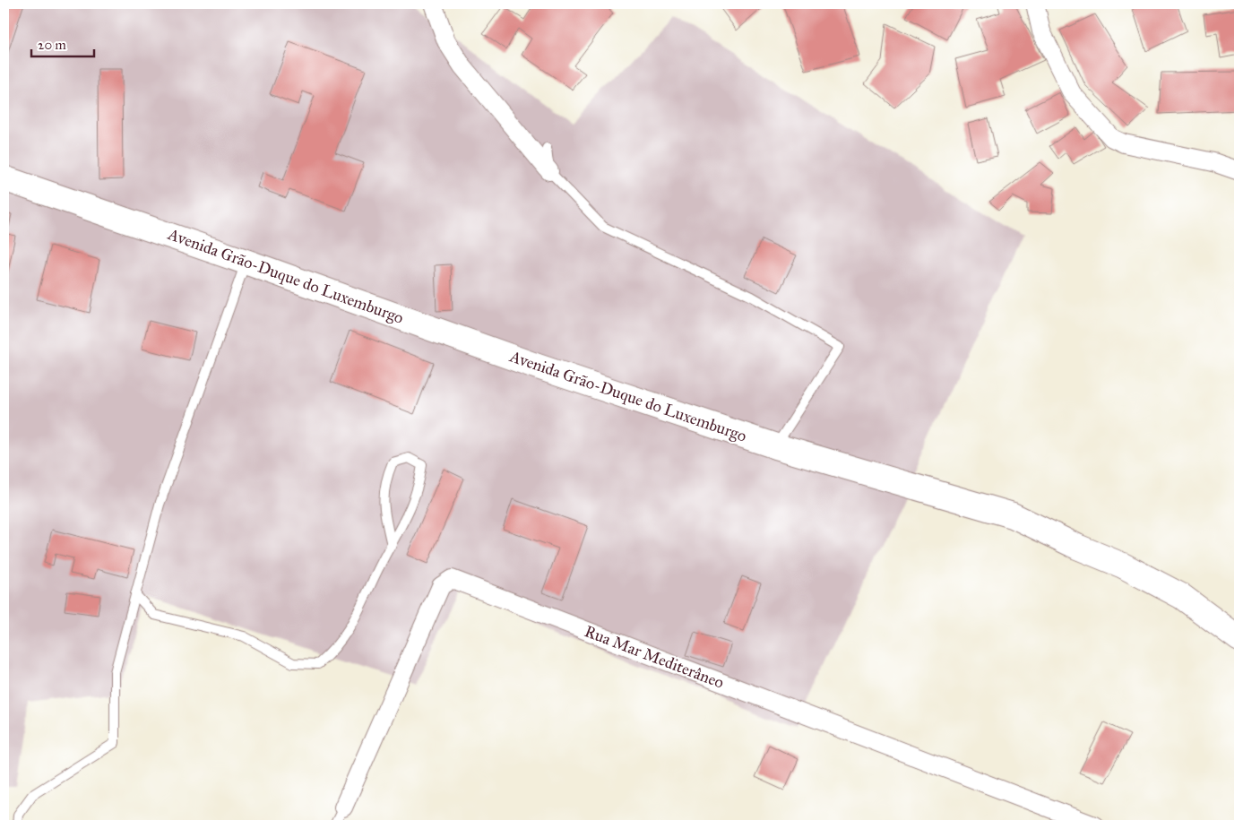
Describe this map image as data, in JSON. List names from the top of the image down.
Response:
{
  "streets": {
    "main road": ["Avenida Grão-Duque do Luxemburgo"],
    "street": ["Rua Mar Mediterâneo"]
  },
  "scale_bar": "20 m"
}
